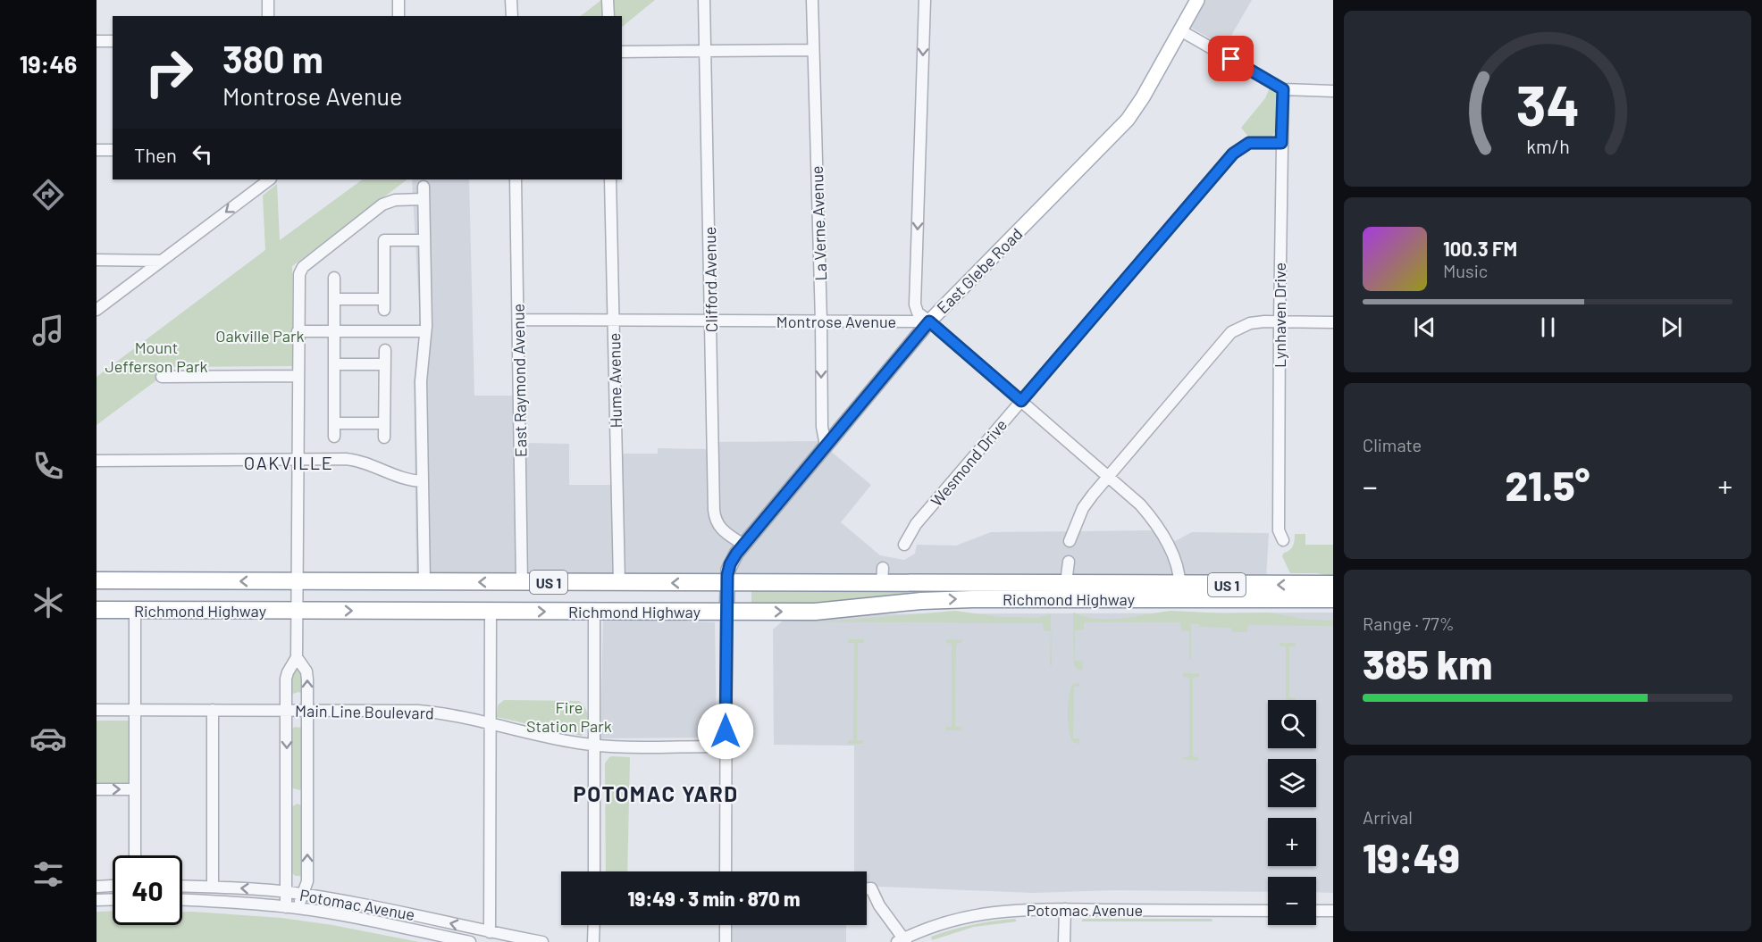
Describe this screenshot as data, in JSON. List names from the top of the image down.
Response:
{
  "streets": {
    "highway": ["US 1", "Richmond Highway"],
    "main road": ["East Glebe Road"],
    "street": [
      "La Verne Avenue",
      "Clifford Avenue",
      "Lynhaven Drive",
      "Montrose Avenue",
      "East Raymond Avenue",
      "Hume Avenue",
      "Wesmond Drive",
      "Main Line Boulevard",
      "Potomac Avenue"
    ]
  },
  "crossings": [
    ["La Verne Avenue", "East Glebe Road"],
    ["La Verne Avenue", "Montrose Avenue"],
    ["East Glebe Road", "Clifford Avenue"],
    ["East Glebe Road", "Montrose Avenue"],
    ["East Glebe Road", "Richmond Highway"],
    ["East Glebe Road", "Main Line Boulevard"],
    ["Clifford Avenue", "Montrose Avenue"],
    ["Lynhaven Drive", "Wesmond Drive"],
    ["Montrose Avenue", "East Raymond Avenue"],
    ["Montrose Avenue", "Hume Avenue"],
    ["East Raymond Avenue", "Richmond Highway"],
    ["Hume Avenue", "Richmond Highway"]
  ],
  "districts": ["OAKVILLE", "POTOMAC YARD"],
  "parks": ["Oakville Park", "Mount Jefferson Park", "Fire Station Park"],
  "page": {
    "tabs": "19:46",
    "turn": ["380 m", "Montrose Avenue"],
    "then": "Then",
    "song": ["100.3 FM", "Music"],
    "tile": [
      "Climate",
      ["Range · 77%", "385 km"],
      ["Arrival", "19:49"]
    ],
    "heat": ["−", "21.5°", "+"],
    "map_buttons": ["+", "−"],
    "limit": "40",
    "trip": "19:49 · 3 min · 870 m",
    "gauge": ["34", "km/h"]
  }
}
